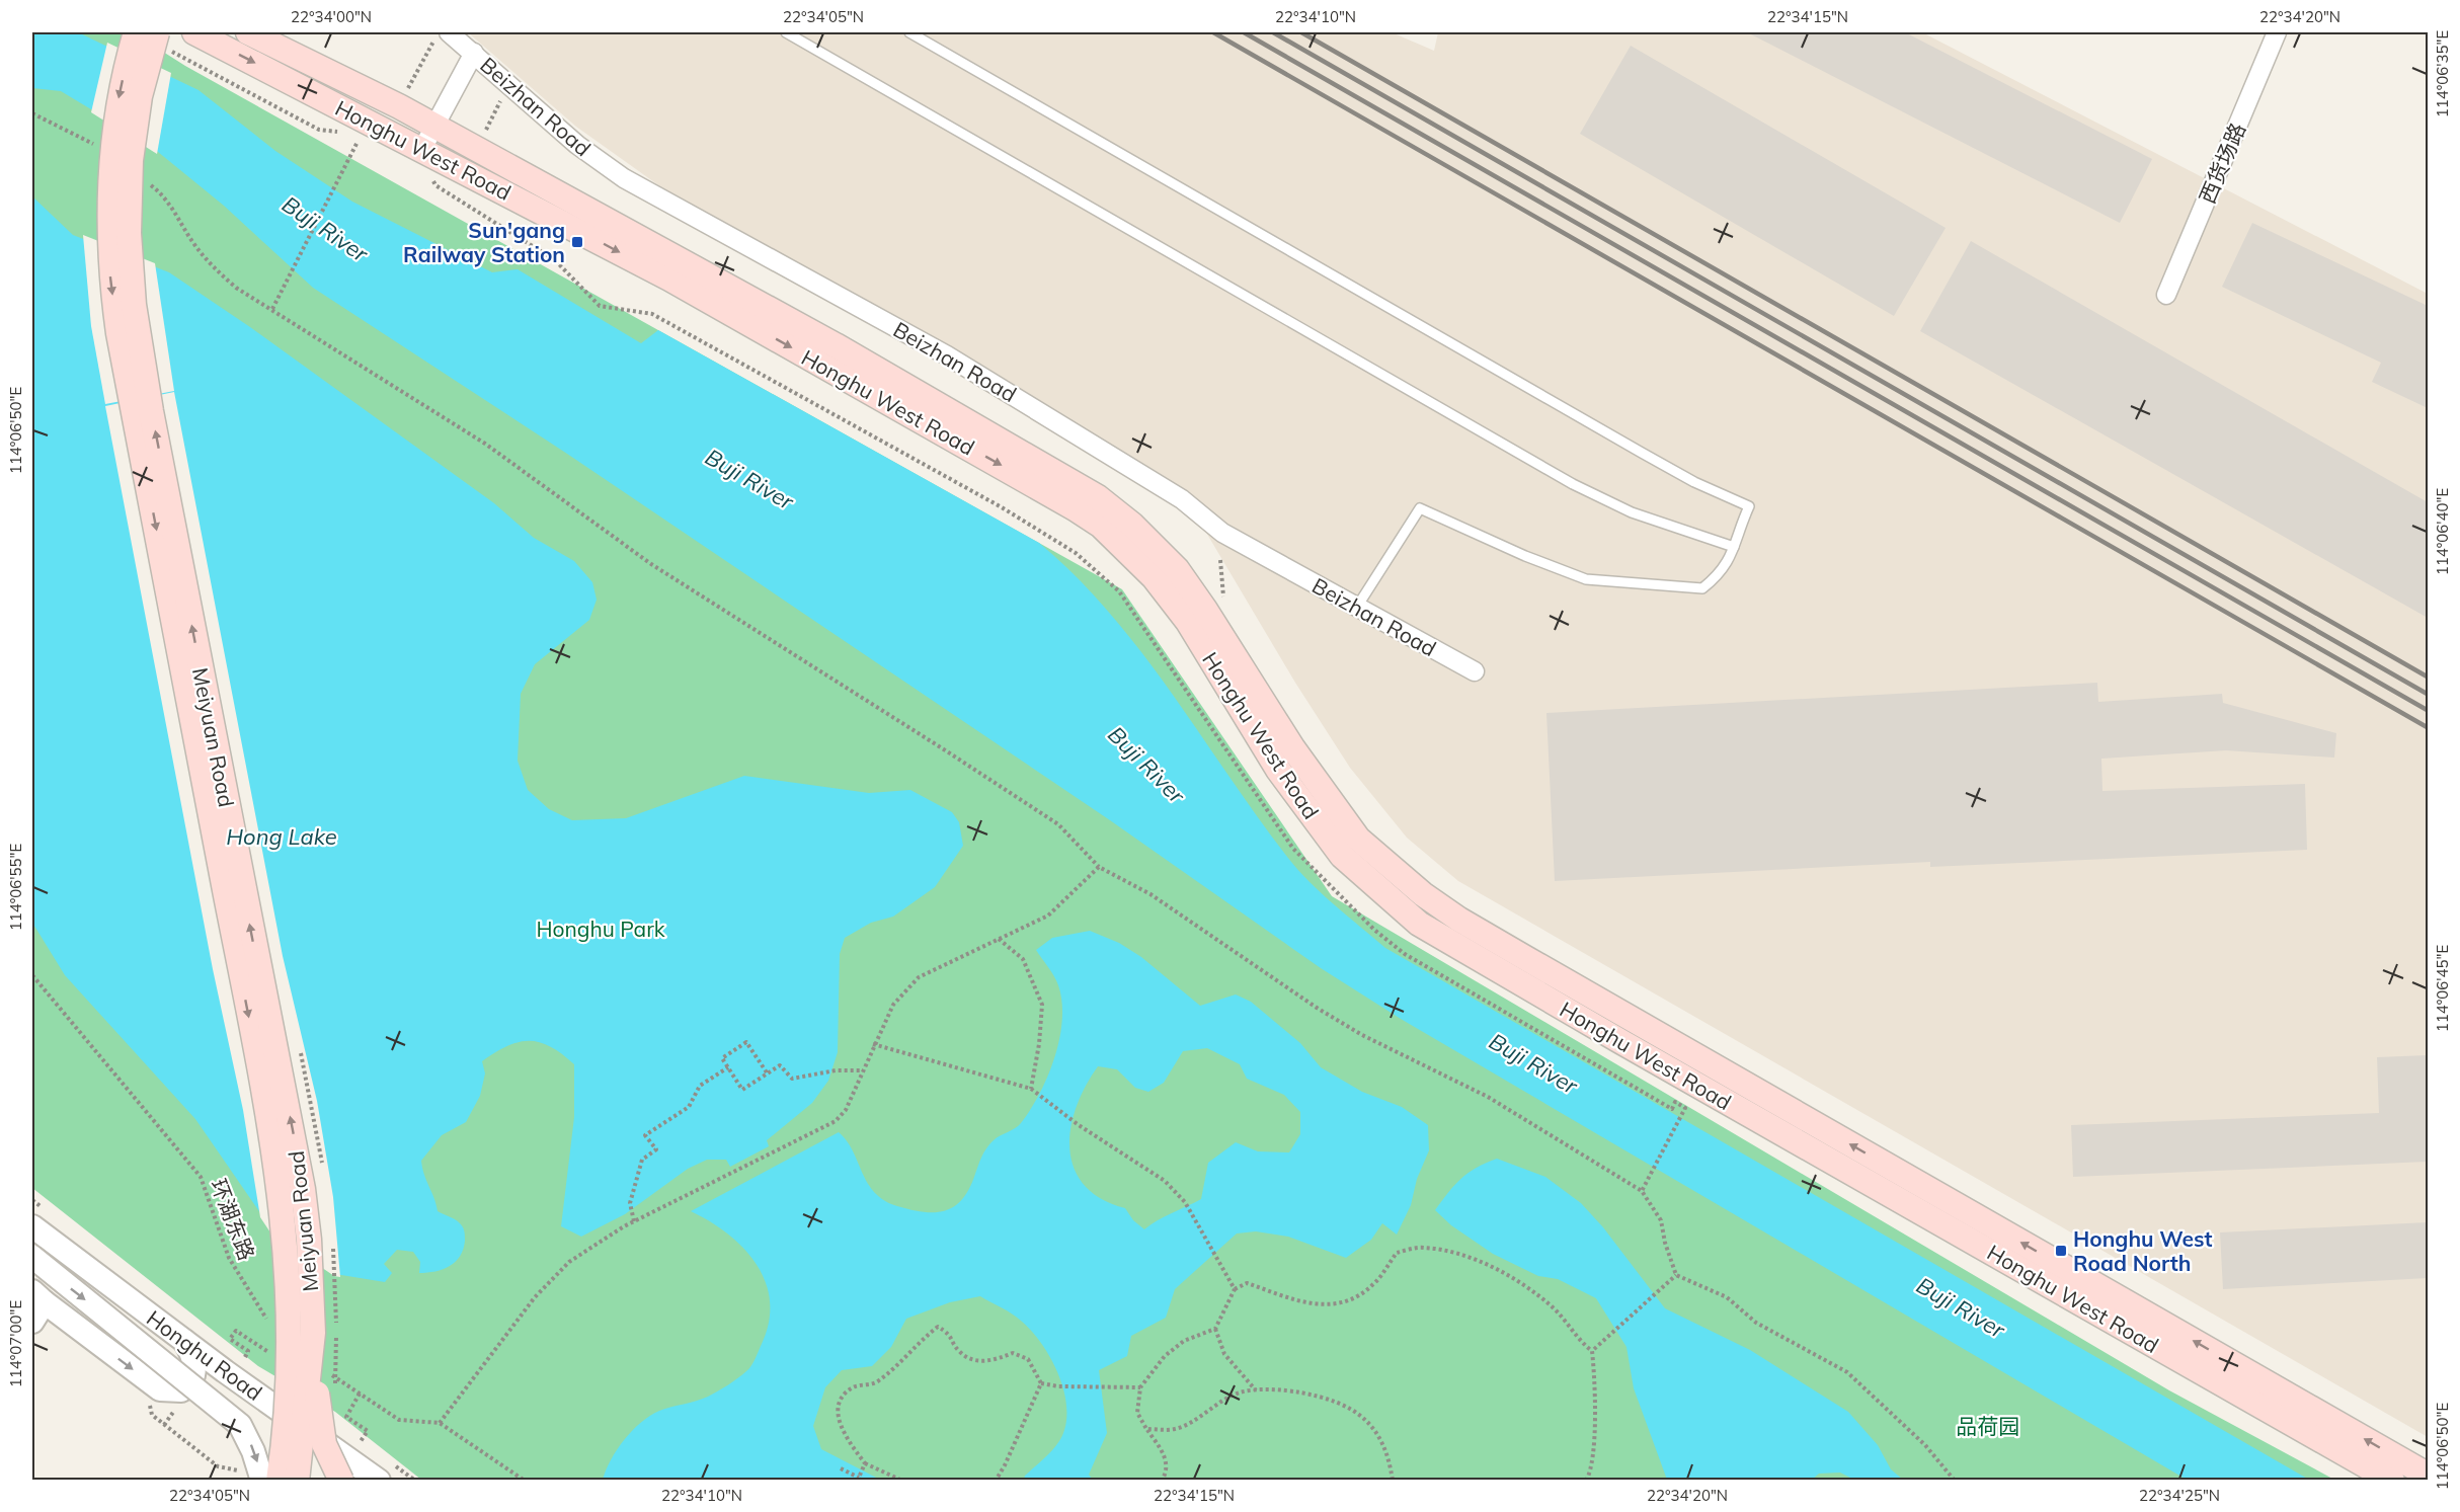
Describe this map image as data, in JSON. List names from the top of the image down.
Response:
{
  "streets": {
    "main road": ["Honghu West Road", "Meiyuan Road"],
    "street": ["Beizhan Road", "西货场路", "Honghu Road"],
    "path": ["环湖东路"]
  },
  "water": ["Buji River", "Hong Lake"],
  "parks": ["Honghu Park", "品荷园"],
  "places": {
    "transit": ["Sun'gang Railway Station", "Honghu West Road North"]
  },
  "coordinates": [
    "22°34'00\"N",
    "22°34'05\"N",
    "22°34'10\"N",
    "22°34'15\"N",
    "22°34'20\"N",
    "114°06'35\"E",
    "114°06'50\"E",
    "114°06'40\"E",
    "114°06'55\"E",
    "114°06'45\"E",
    "114°07'00\"E",
    "22°34'25\"N"
  ]
}
